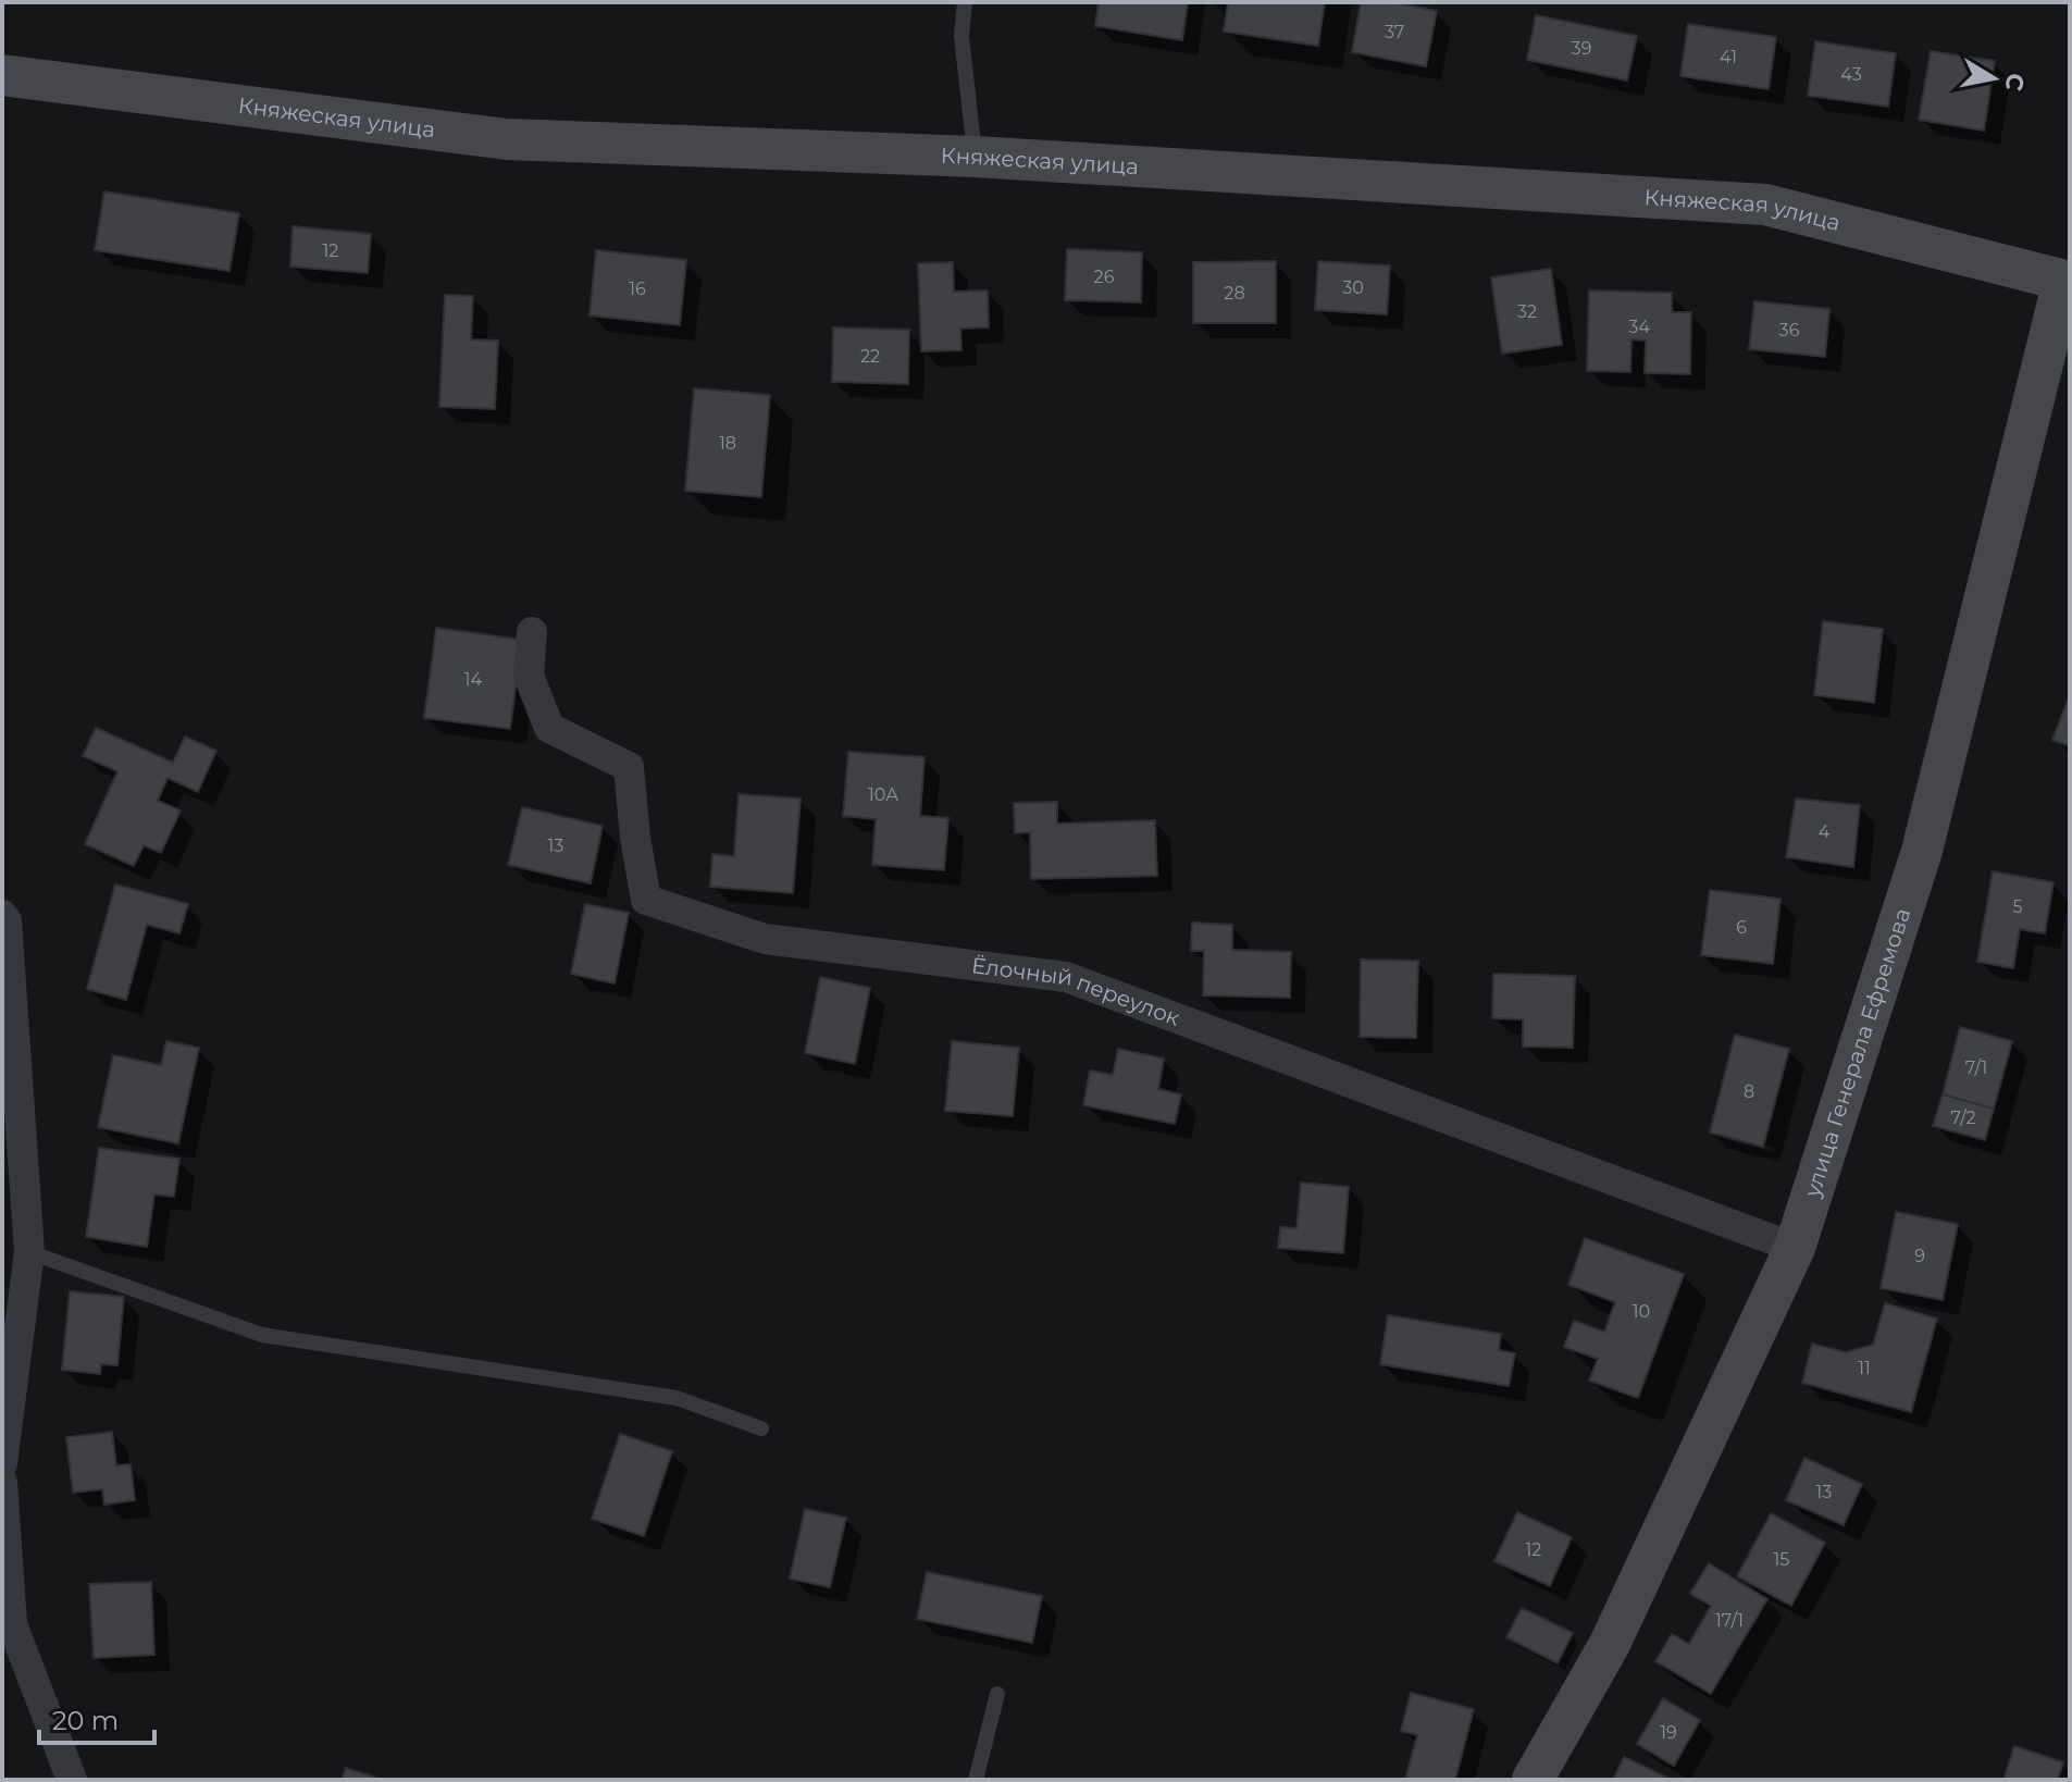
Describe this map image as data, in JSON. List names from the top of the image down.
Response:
{
  "streets": {
    "street": ["Княжеская улица", "Ёлочный переулок", "улица Генерала Ефремова"]
  },
  "crossings": [
    ["Княжеская улица", "улица Генерала Ефремова"],
    ["Ёлочный переулок", "улица Генерала Ефремова"]
  ],
  "house_numbers": [
    "37",
    "39",
    "41",
    "43",
    "12",
    "26",
    "30",
    "16",
    "28",
    "32",
    "34",
    "36",
    "22",
    "18",
    "14",
    "10А",
    "4",
    "13",
    "5",
    "6",
    "7/1",
    "8",
    "7/2",
    "9",
    "10",
    "11",
    "13",
    "12",
    "15",
    "17/1",
    "19"
  ],
  "scale_bar": "20 m",
  "north": "right"
}
